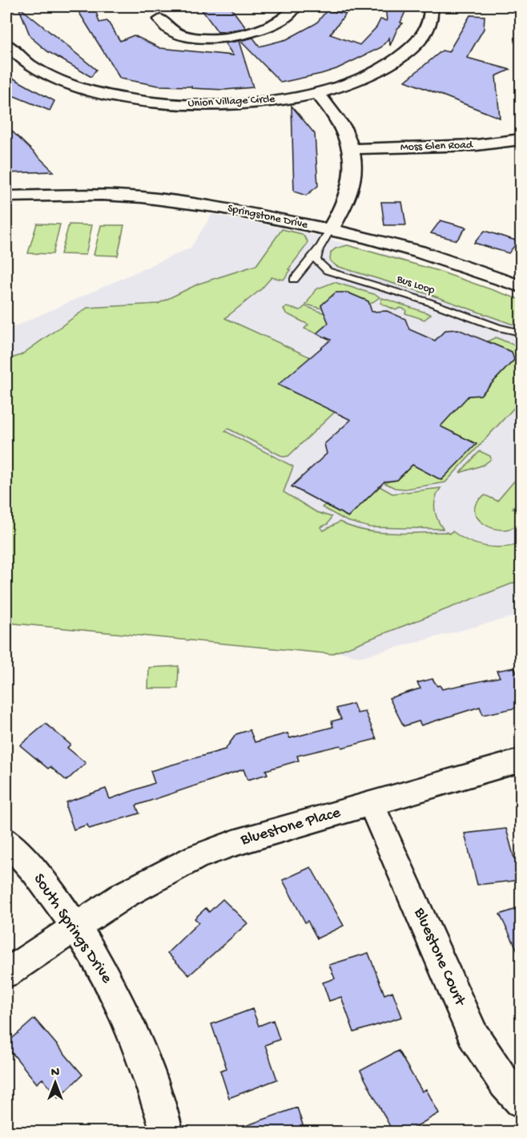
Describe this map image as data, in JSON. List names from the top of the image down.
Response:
{
  "streets": {
    "street": [
      "Union Village Circle",
      "Moss Glen Road",
      "Springstone Drive",
      "Bluestone Place",
      "South Springs Drive",
      "Bluestone Court"
    ],
    "lane": ["Bus Loop"]
  },
  "crossings": [
    ["Bluestone Place", "South Springs Drive"],
    ["Bluestone Place", "Bluestone Court"]
  ],
  "north": "top"
}
